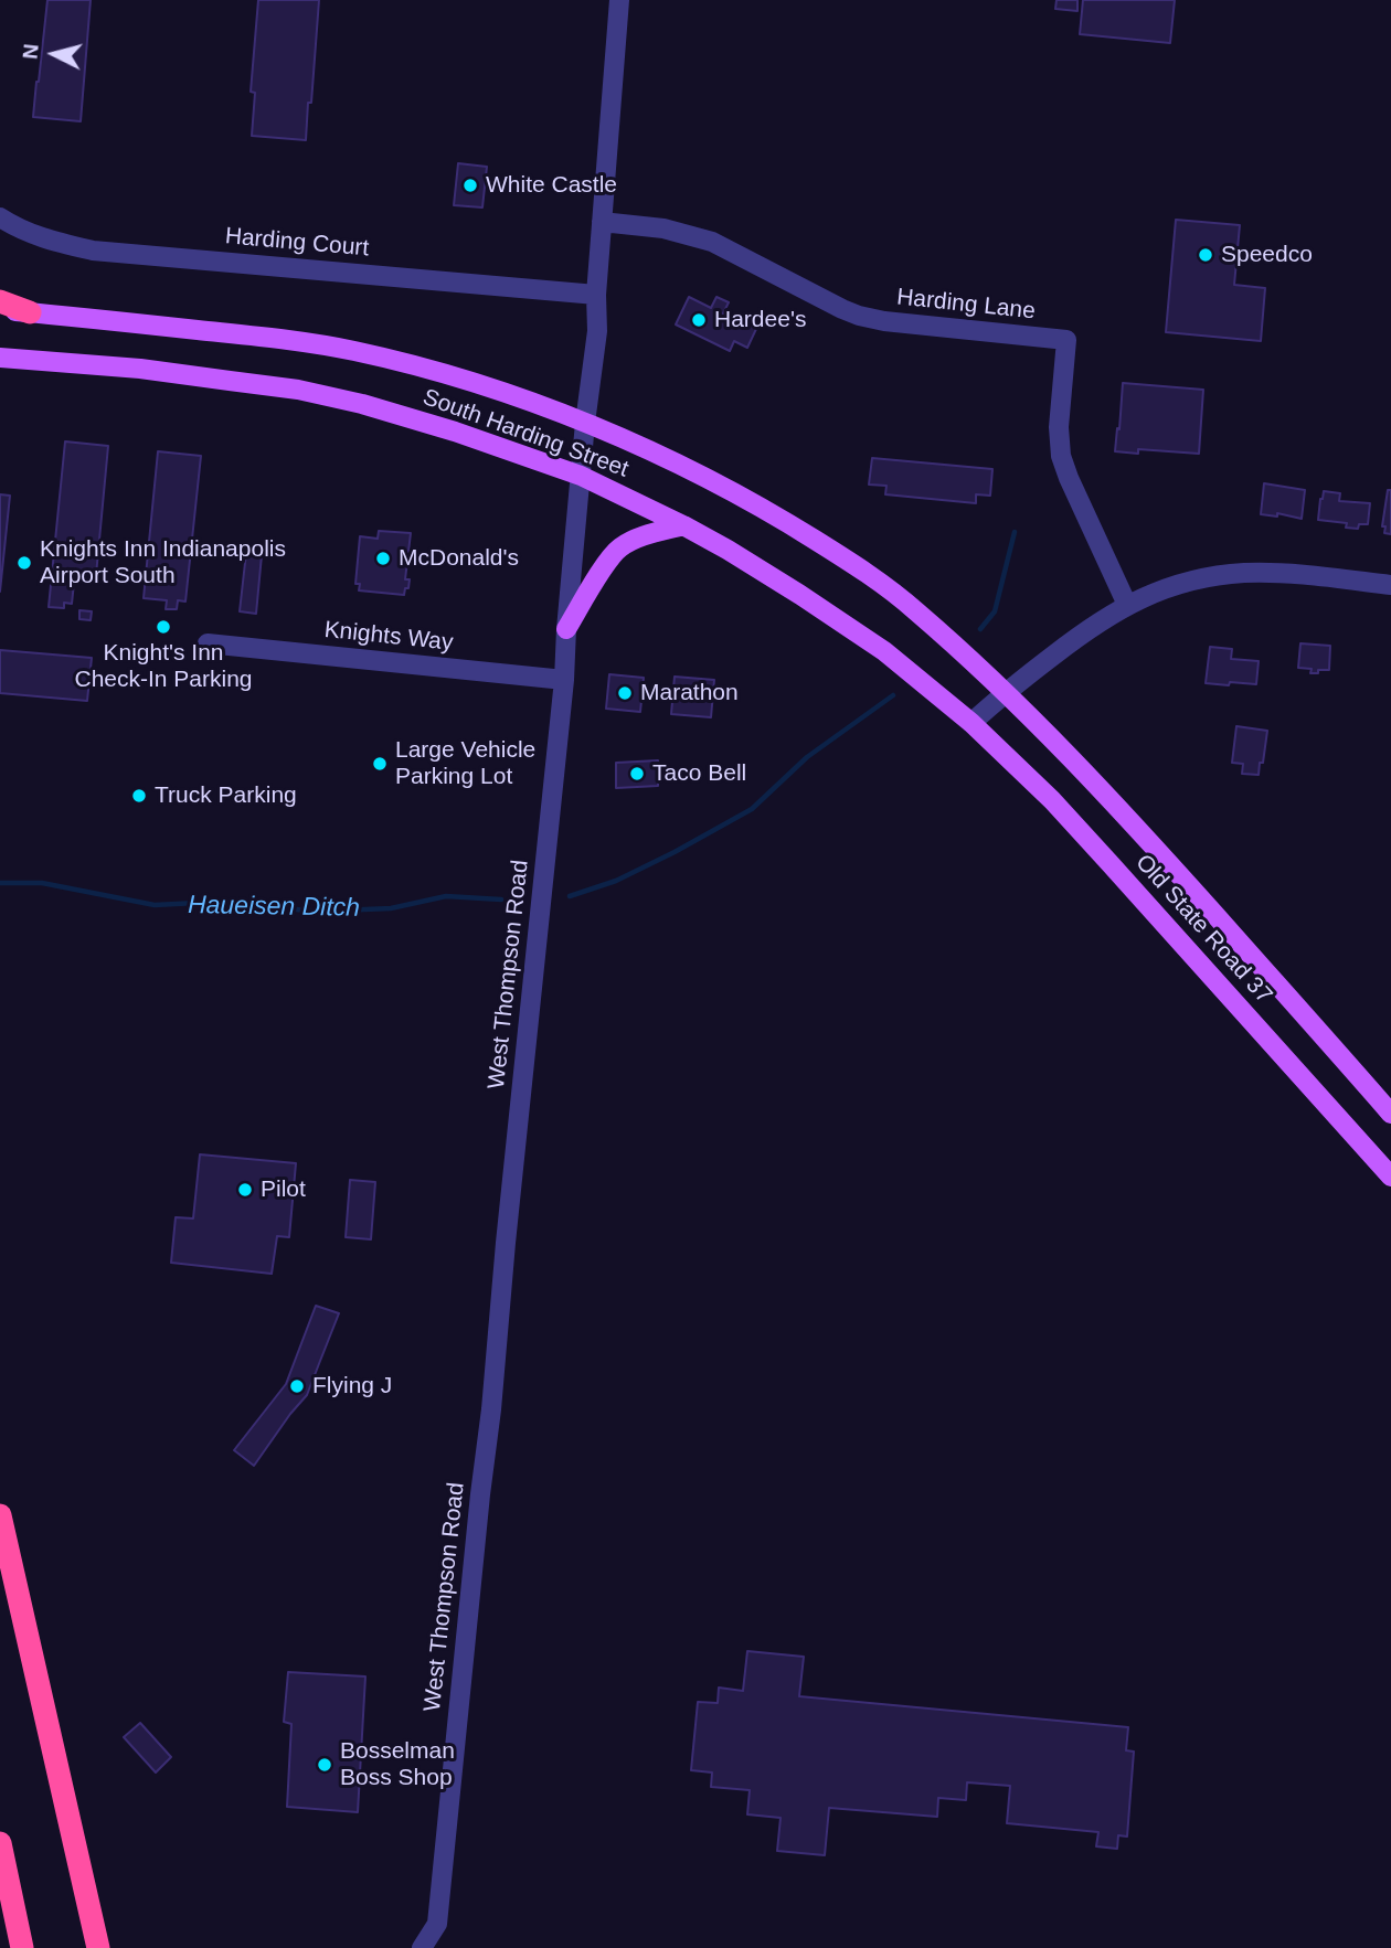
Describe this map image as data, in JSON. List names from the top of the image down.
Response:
{
  "streets": {
    "main road": ["South Harding Street", "Old State Road 37"],
    "street": [
      "Harding Court",
      "Harding Lane",
      "Knights Way",
      "West Thompson Road"
    ]
  },
  "crossings": [
    ["Harding Court", "West Thompson Road"],
    ["Harding Lane", "West Thompson Road"],
    ["South Harding Street", "Old State Road 37"],
    ["South Harding Street", "West Thompson Road"],
    ["Knights Way", "West Thompson Road"]
  ],
  "water": ["Haueisen Ditch"],
  "places": [
    "White Castle",
    "Speedco",
    "Hardee's",
    "McDonald's",
    "Knights Inn Indianapolis Airport South",
    "Knight's Inn Check-In Parking",
    "Marathon",
    "Large Vehicle Parking Lot",
    "Taco Bell",
    "Truck Parking",
    "Pilot",
    "Flying J",
    "Bosselman Boss Shop"
  ],
  "north": "left"
}
